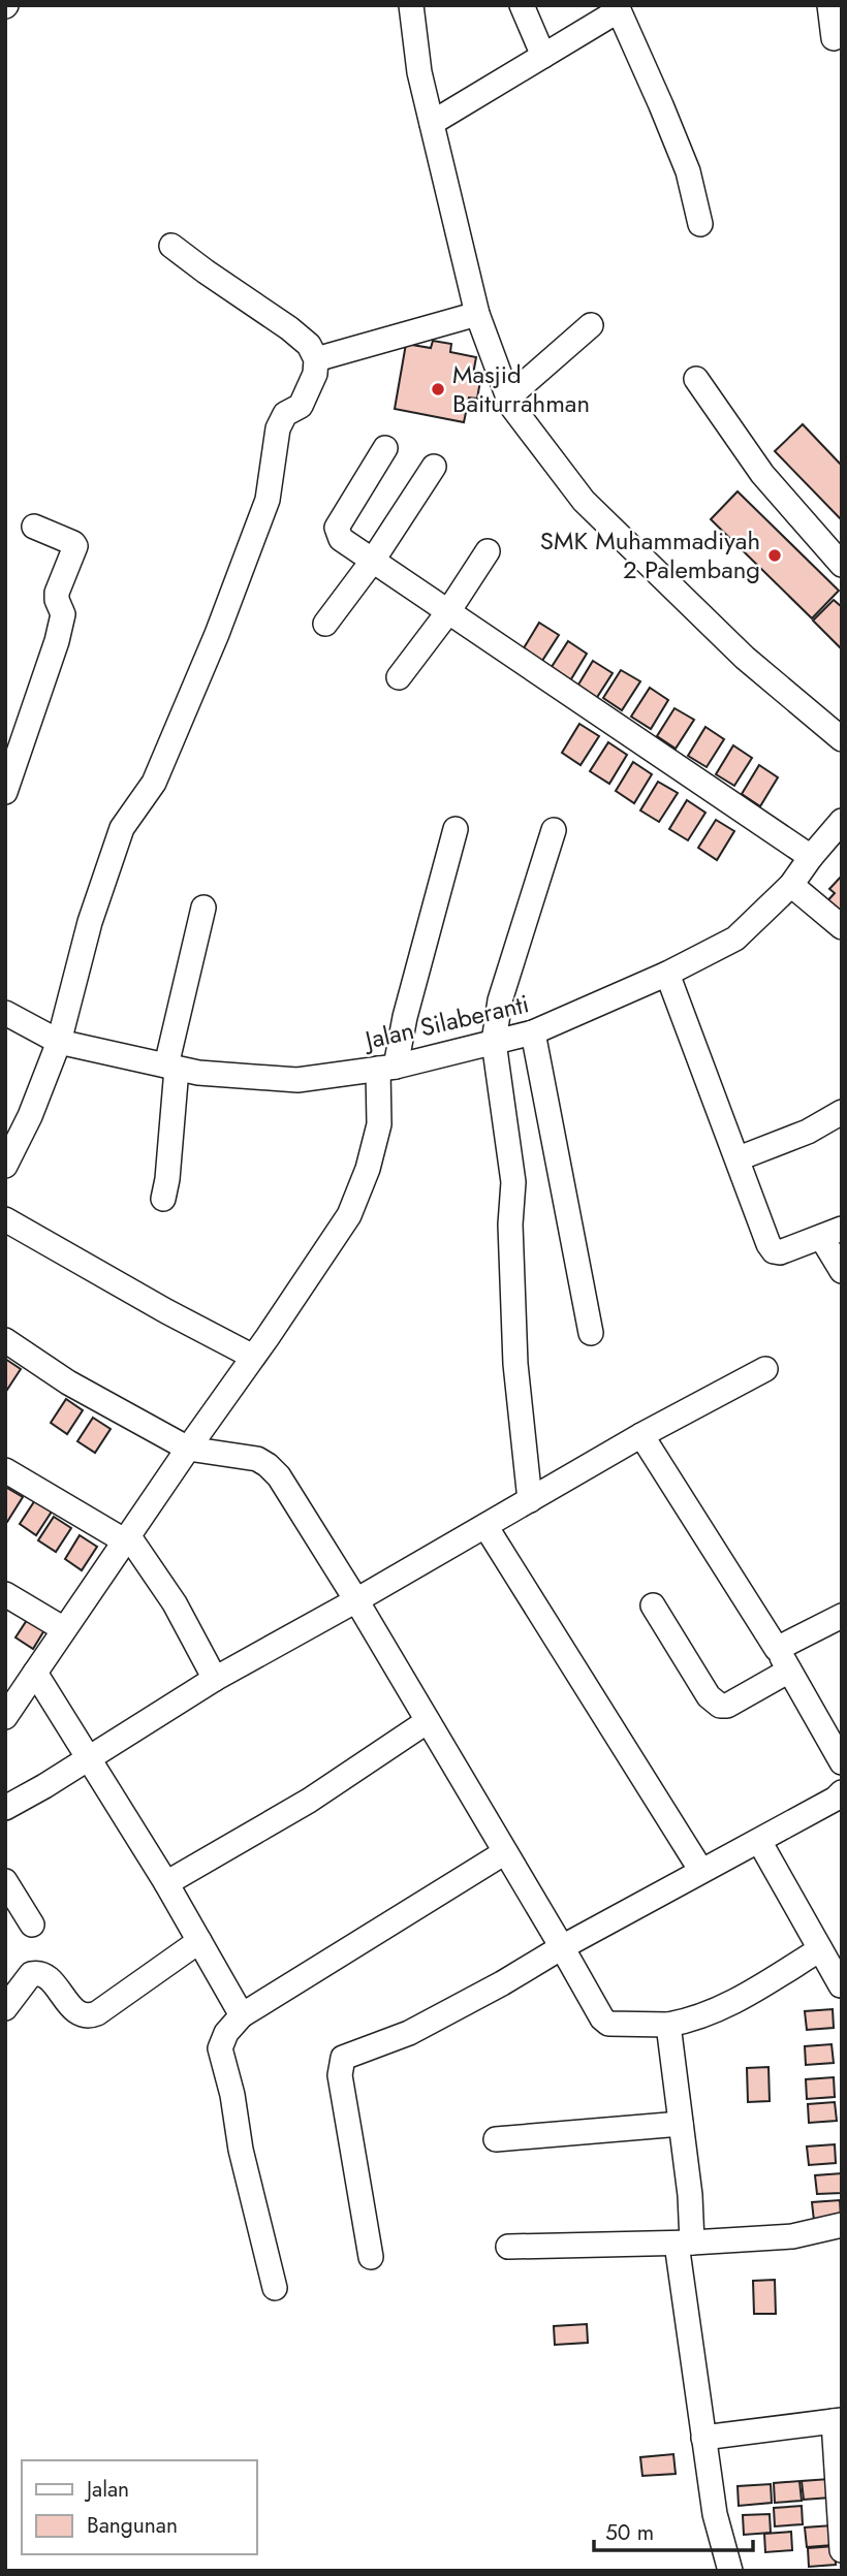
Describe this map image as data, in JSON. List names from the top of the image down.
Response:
{
  "streets": {
    "street": ["Jalan Silaberanti"]
  },
  "places": ["Masjid Baiturrahman", "SMK Muhammadiyah 2 Palembang"],
  "legend": ["Jalan", "Bangunan"],
  "scale_bar": "50 m"
}
